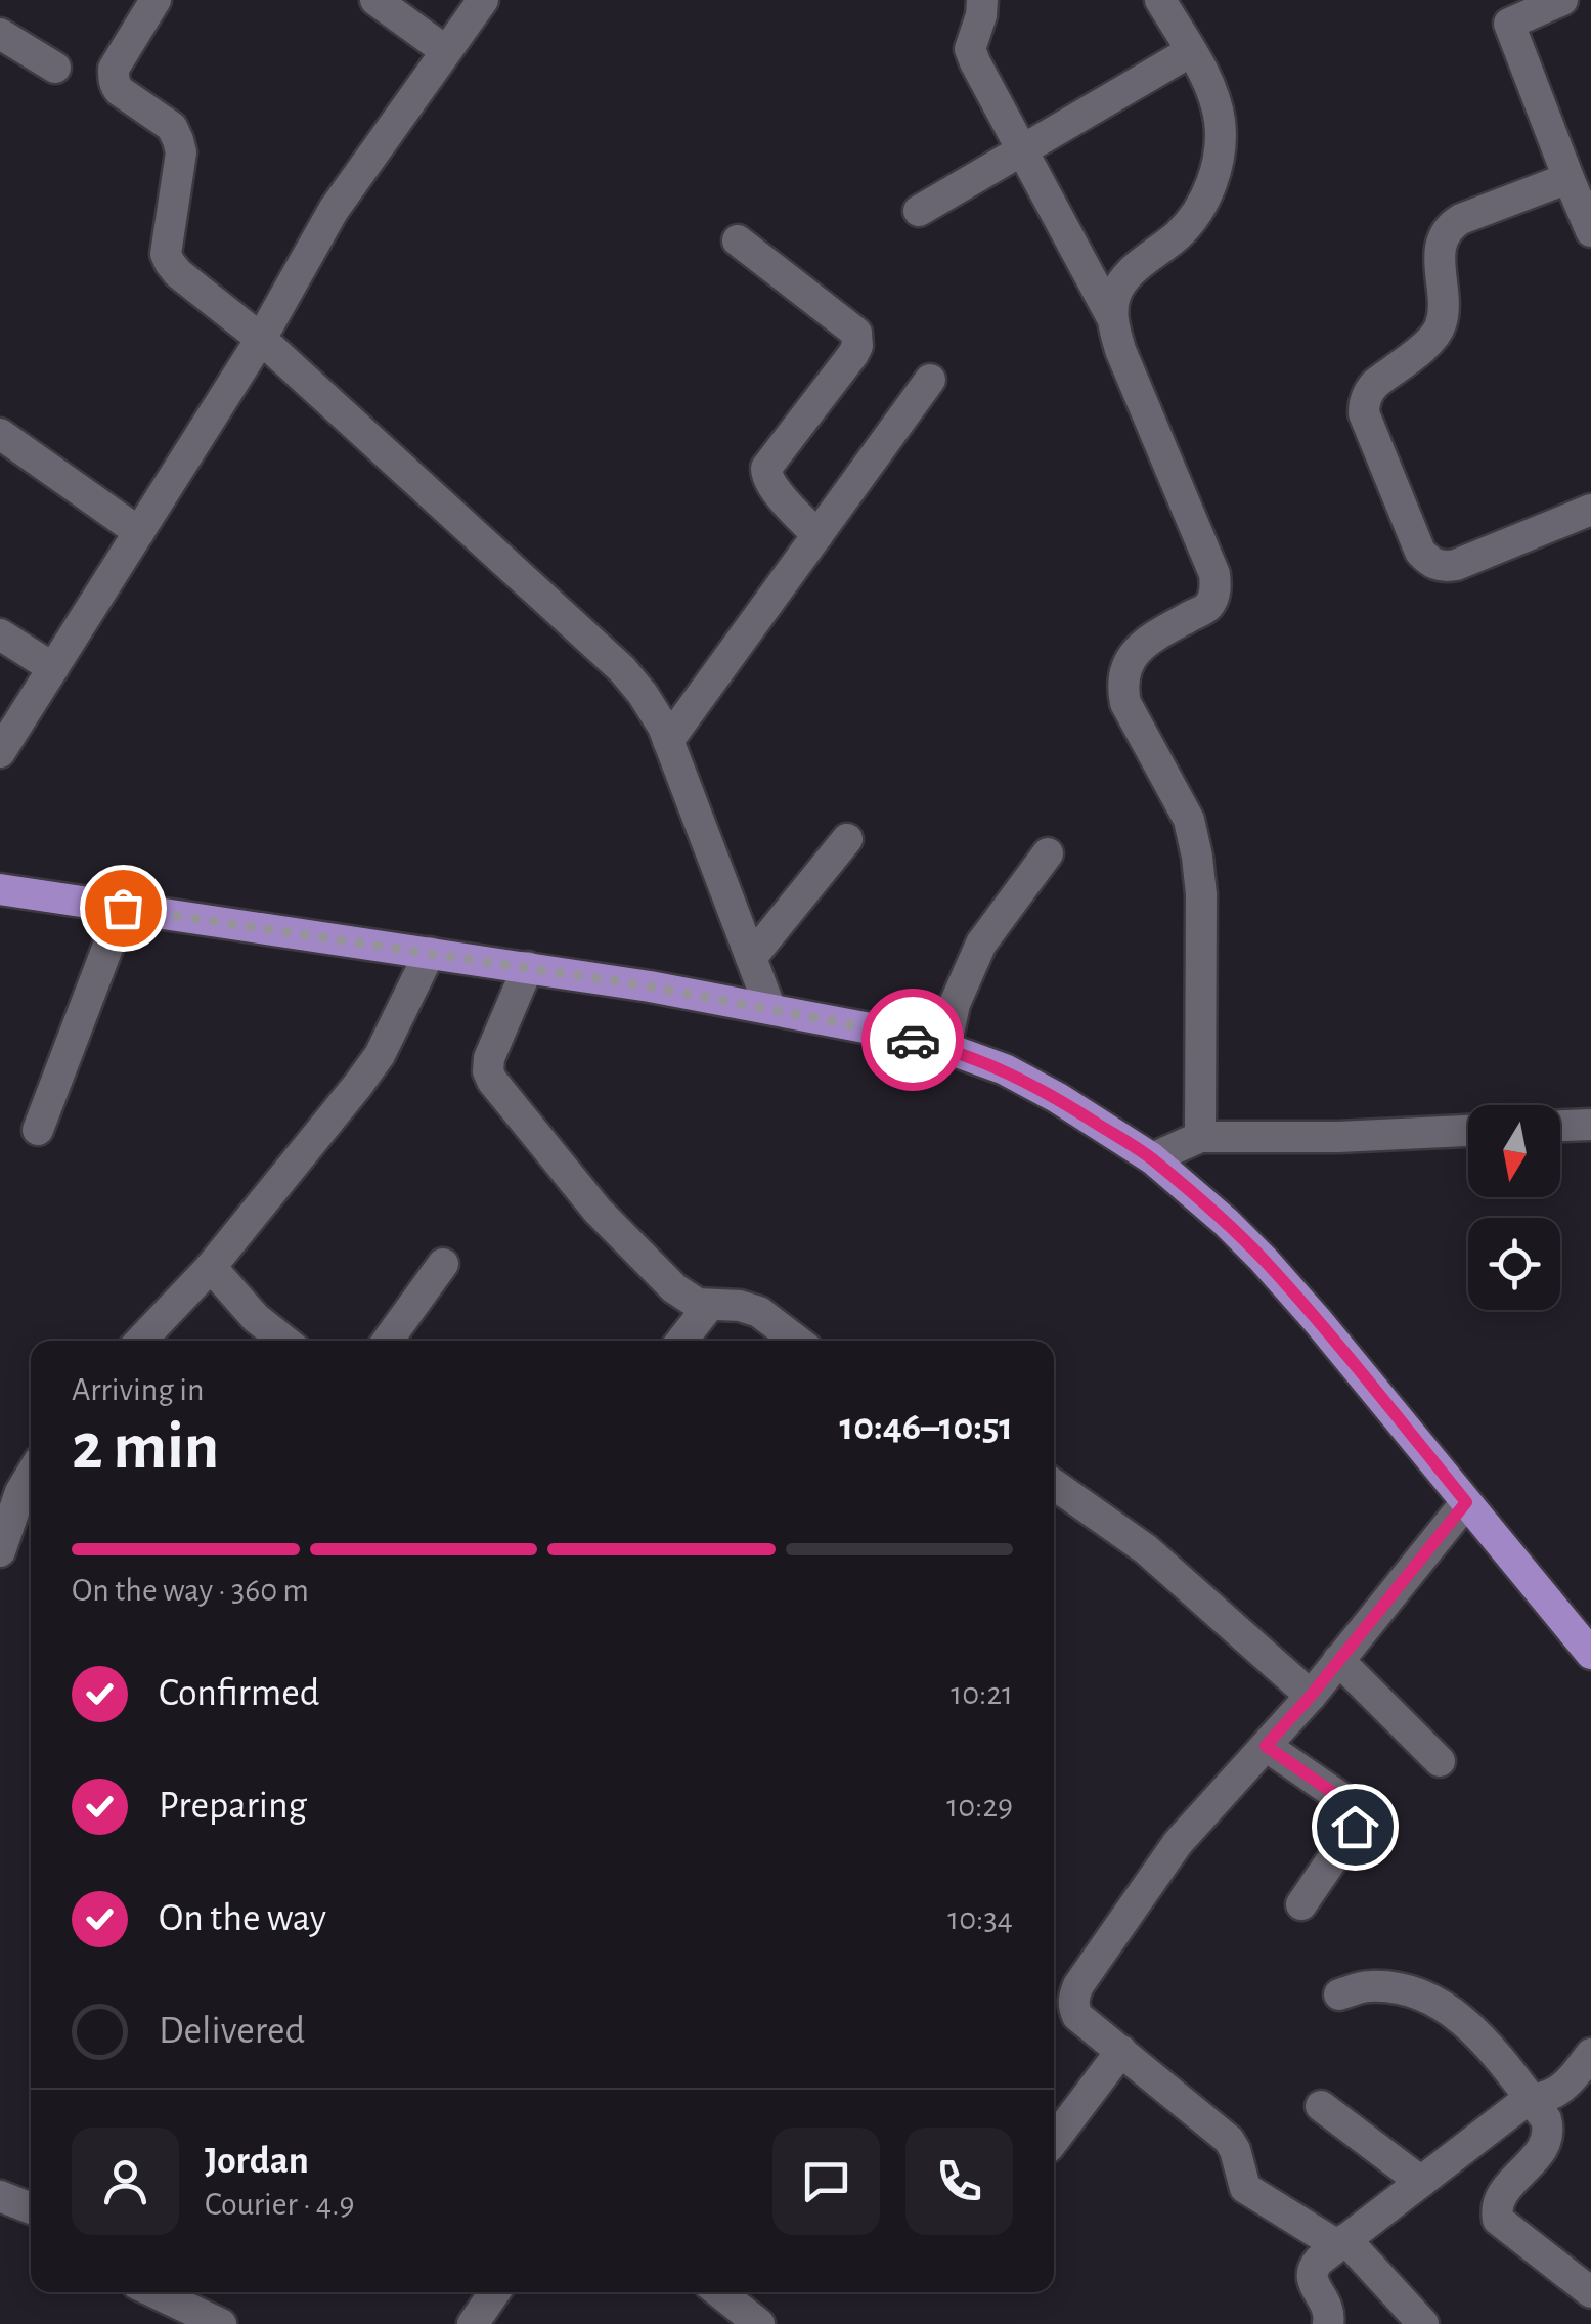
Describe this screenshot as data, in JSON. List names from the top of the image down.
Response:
{
  "north": "bottom",
  "page": {
    "heading": ["2 min", "Arriving in", "10:46–10:51"],
    "panel": ["Jordan", "Courier · 4.9"],
    "bar": "On the way · 360 m",
    "list": [
      ["Confirmed", "10:21"],
      ["Preparing", "10:29"],
      ["On the way", "10:34"],
      "Delivered"
    ]
  }
}
